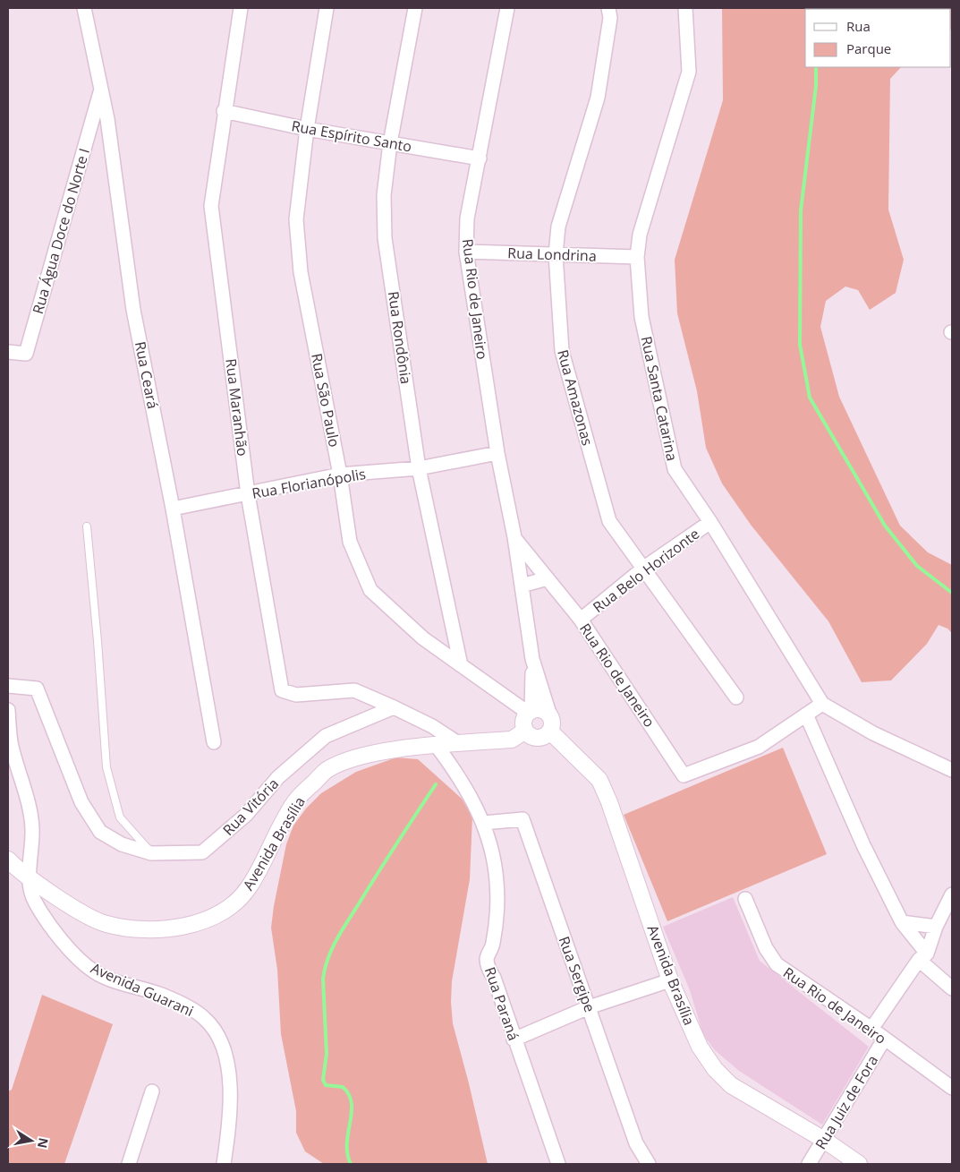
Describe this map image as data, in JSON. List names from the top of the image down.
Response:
{
  "streets": {
    "street": [
      "Rua Espírito Santo",
      "Rua Água Doce do Norte I",
      "Rua Londrina",
      "Rua Rio de Janeiro",
      "Rua Rondônia",
      "Rua Ceará",
      "Rua Amazonas",
      "Rua Santa Catarina",
      "Rua São Paulo",
      "Rua Maranhão",
      "Rua Florianópolis",
      "Rua Belo Horizonte",
      "Rua Vitória",
      "Avenida Brasília",
      "Rua Sergipe",
      "Avenida Guarani",
      "Rua Paraná",
      "Rua Juiz de Fora"
    ]
  },
  "crossings": [
    ["Rua Espírito Santo", "Rua Rio de Janeiro"],
    ["Rua Espírito Santo", "Rua Rondônia"],
    ["Rua Espírito Santo", "Rua São Paulo"],
    ["Rua Espírito Santo", "Rua Maranhão"],
    ["Rua Água Doce do Norte I", "Rua Ceará"],
    ["Rua Londrina", "Rua Rio de Janeiro"],
    ["Rua Londrina", "Rua Amazonas"],
    ["Rua Londrina", "Rua Santa Catarina"],
    ["Rua Rio de Janeiro", "Rua São Paulo"],
    ["Rua Rio de Janeiro", "Rua Florianópolis"],
    ["Rua Rio de Janeiro", "Rua Belo Horizonte"],
    ["Rua Rio de Janeiro", "Avenida Brasília"],
    ["Rua Rio de Janeiro", "Rua Juiz de Fora"],
    ["Rua Rondônia", "Rua São Paulo"],
    ["Rua Rondônia", "Rua Florianópolis"],
    ["Rua Ceará", "Rua Florianópolis"],
    ["Rua Amazonas", "Rua Belo Horizonte"],
    ["Rua Santa Catarina", "Rua Belo Horizonte"],
    ["Rua São Paulo", "Rua Florianópolis"],
    ["Rua São Paulo", "Avenida Brasília"],
    ["Rua Maranhão", "Rua Florianópolis"],
    ["Rua Maranhão", "Rua Vitória"],
    ["Avenida Brasília", "Avenida Guarani"],
    ["Avenida Brasília", "Rua Paraná"],
    ["Avenida Brasília", "Rua Juiz de Fora"],
    ["Rua Sergipe", "Rua Paraná"]
  ],
  "legend": ["Rua", "Parque"],
  "north": "right"
}
